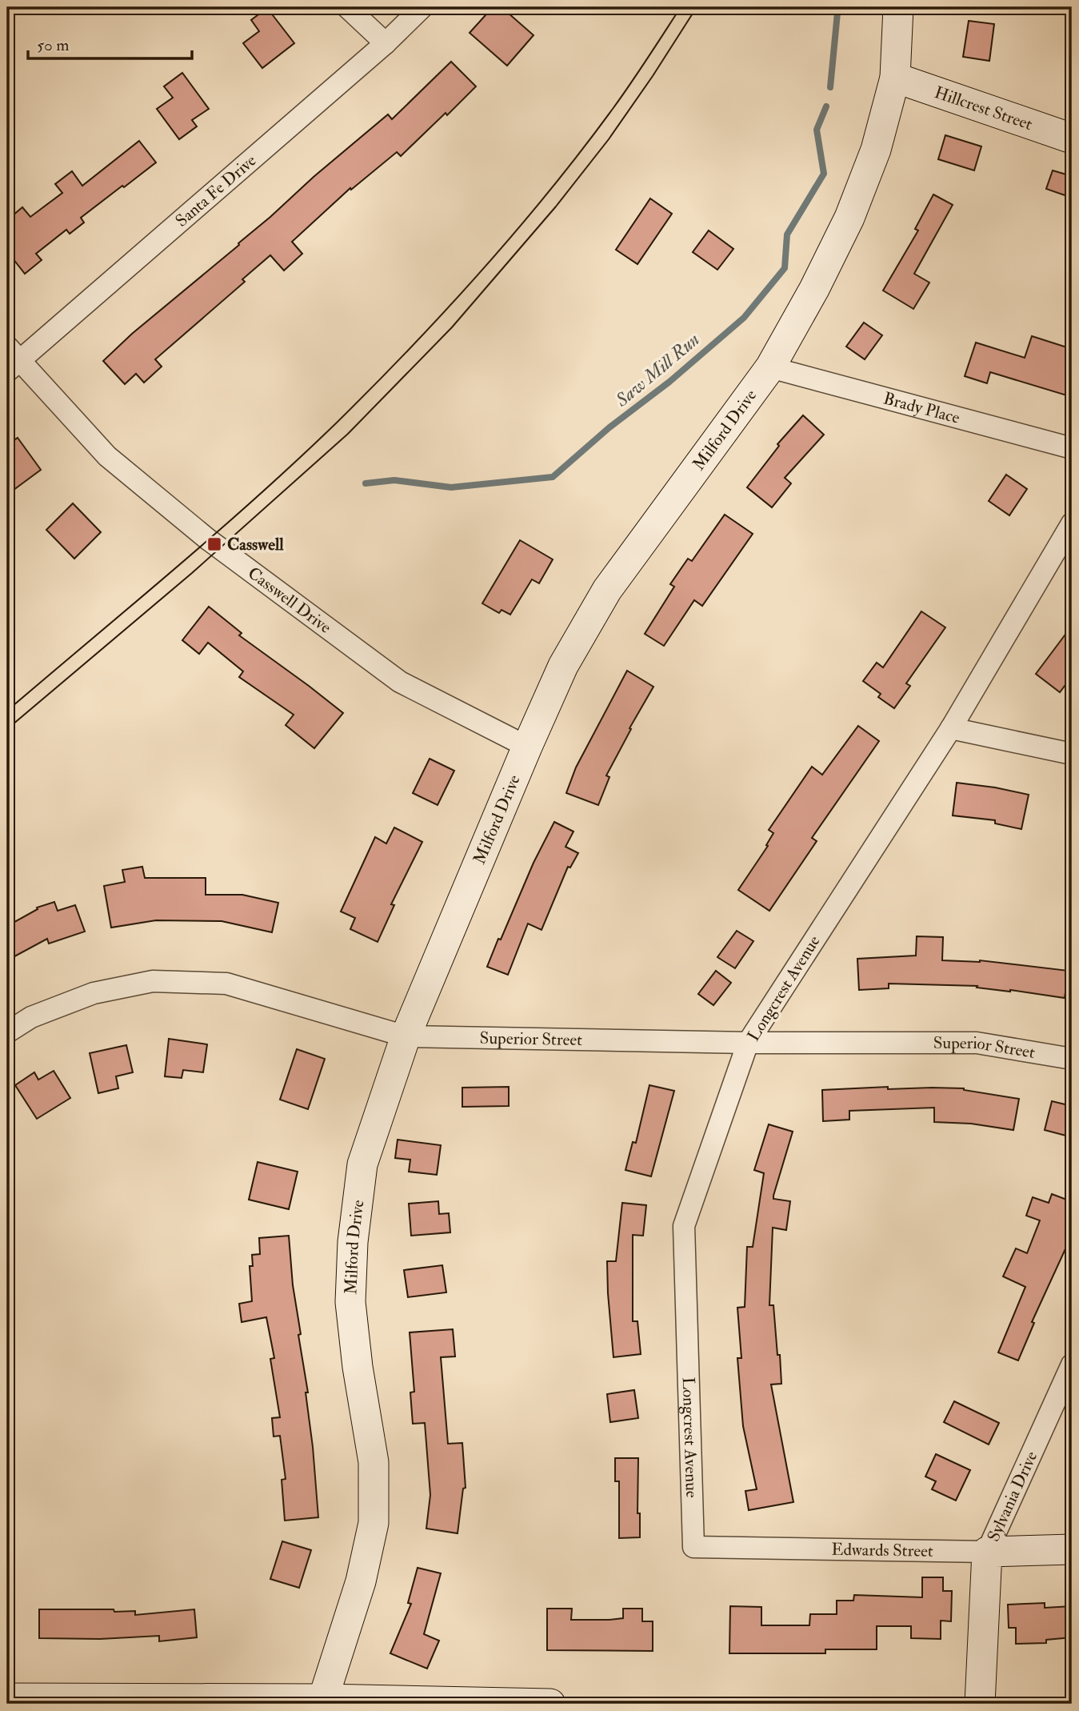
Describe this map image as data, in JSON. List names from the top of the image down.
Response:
{
  "streets": {
    "street": [
      "Hillcrest Street",
      "Santa Fe Drive",
      "Brady Place",
      "Milford Drive",
      "Casswell Drive",
      "Longcrest Avenue",
      "Superior Street",
      "Sylvania Drive",
      "Edwards Street"
    ]
  },
  "crossings": [
    ["Hillcrest Street", "Milford Drive"],
    ["Santa Fe Drive", "Casswell Drive"],
    ["Brady Place", "Milford Drive"],
    ["Milford Drive", "Casswell Drive"],
    ["Milford Drive", "Superior Street"],
    ["Longcrest Avenue", "Superior Street"],
    ["Longcrest Avenue", "Edwards Street"],
    ["Sylvania Drive", "Edwards Street"]
  ],
  "water": ["Saw Mill Run"],
  "places": {
    "transit": ["Casswell"]
  },
  "scale_bar": "50 m"
}
